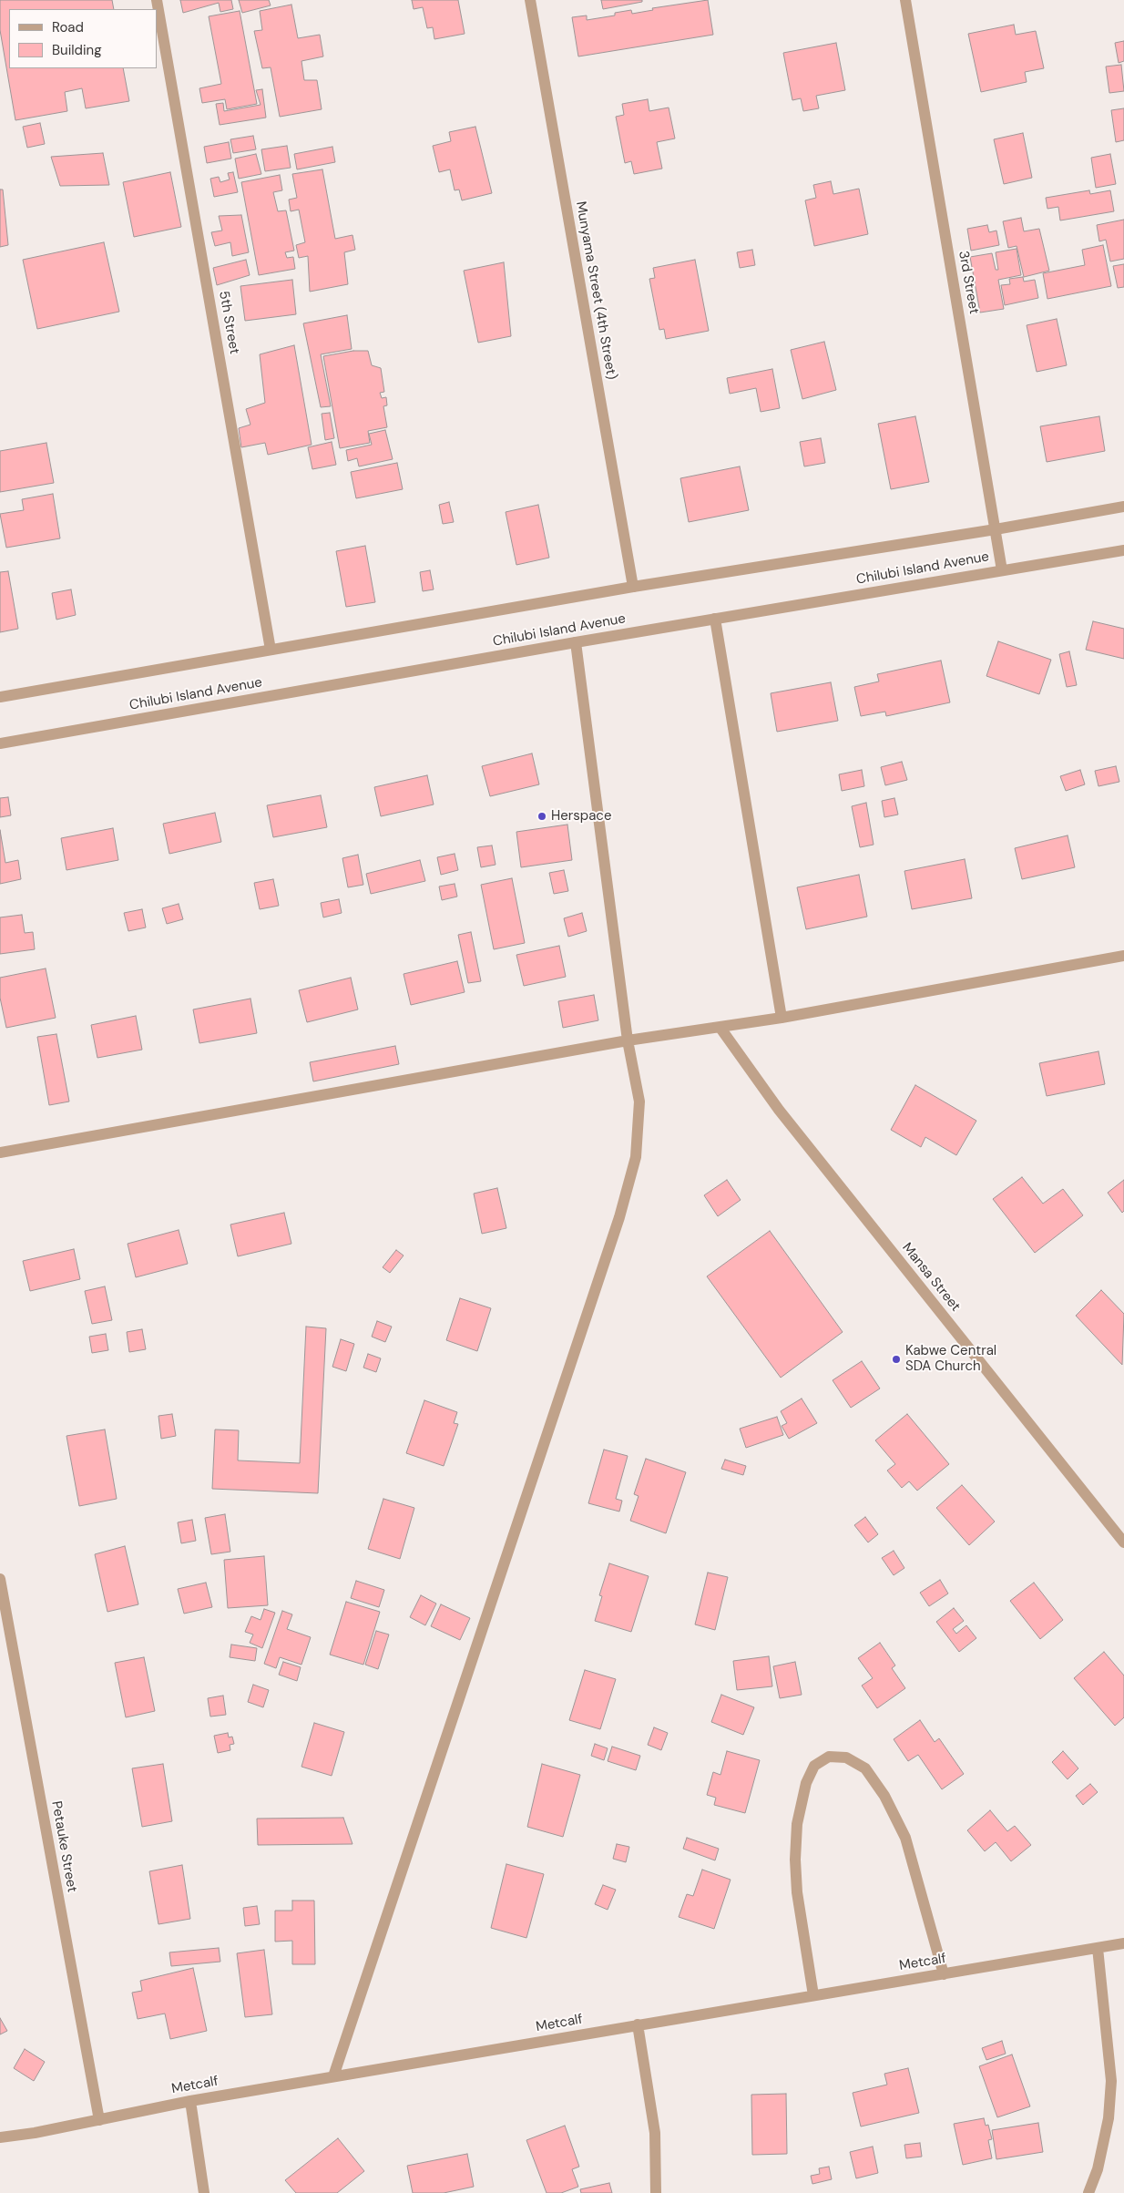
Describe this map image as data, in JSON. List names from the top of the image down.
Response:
{
  "streets": {
    "street": [
      "3rd Street",
      "Munyama Street (4th Street)",
      "5th Street",
      "Chilubi Island Avenue",
      "Mansa Street",
      "Petauke Street",
      "Metcalf"
    ]
  },
  "crossings": [
    ["3rd Street", "Chilubi Island Avenue"],
    ["Munyama Street (4th Street)", "Chilubi Island Avenue"],
    ["5th Street", "Chilubi Island Avenue"],
    ["Petauke Street", "Metcalf"]
  ],
  "places": ["Herspace", "Kabwe Central SDA Church"],
  "legend": ["Road", "Building"]
}
